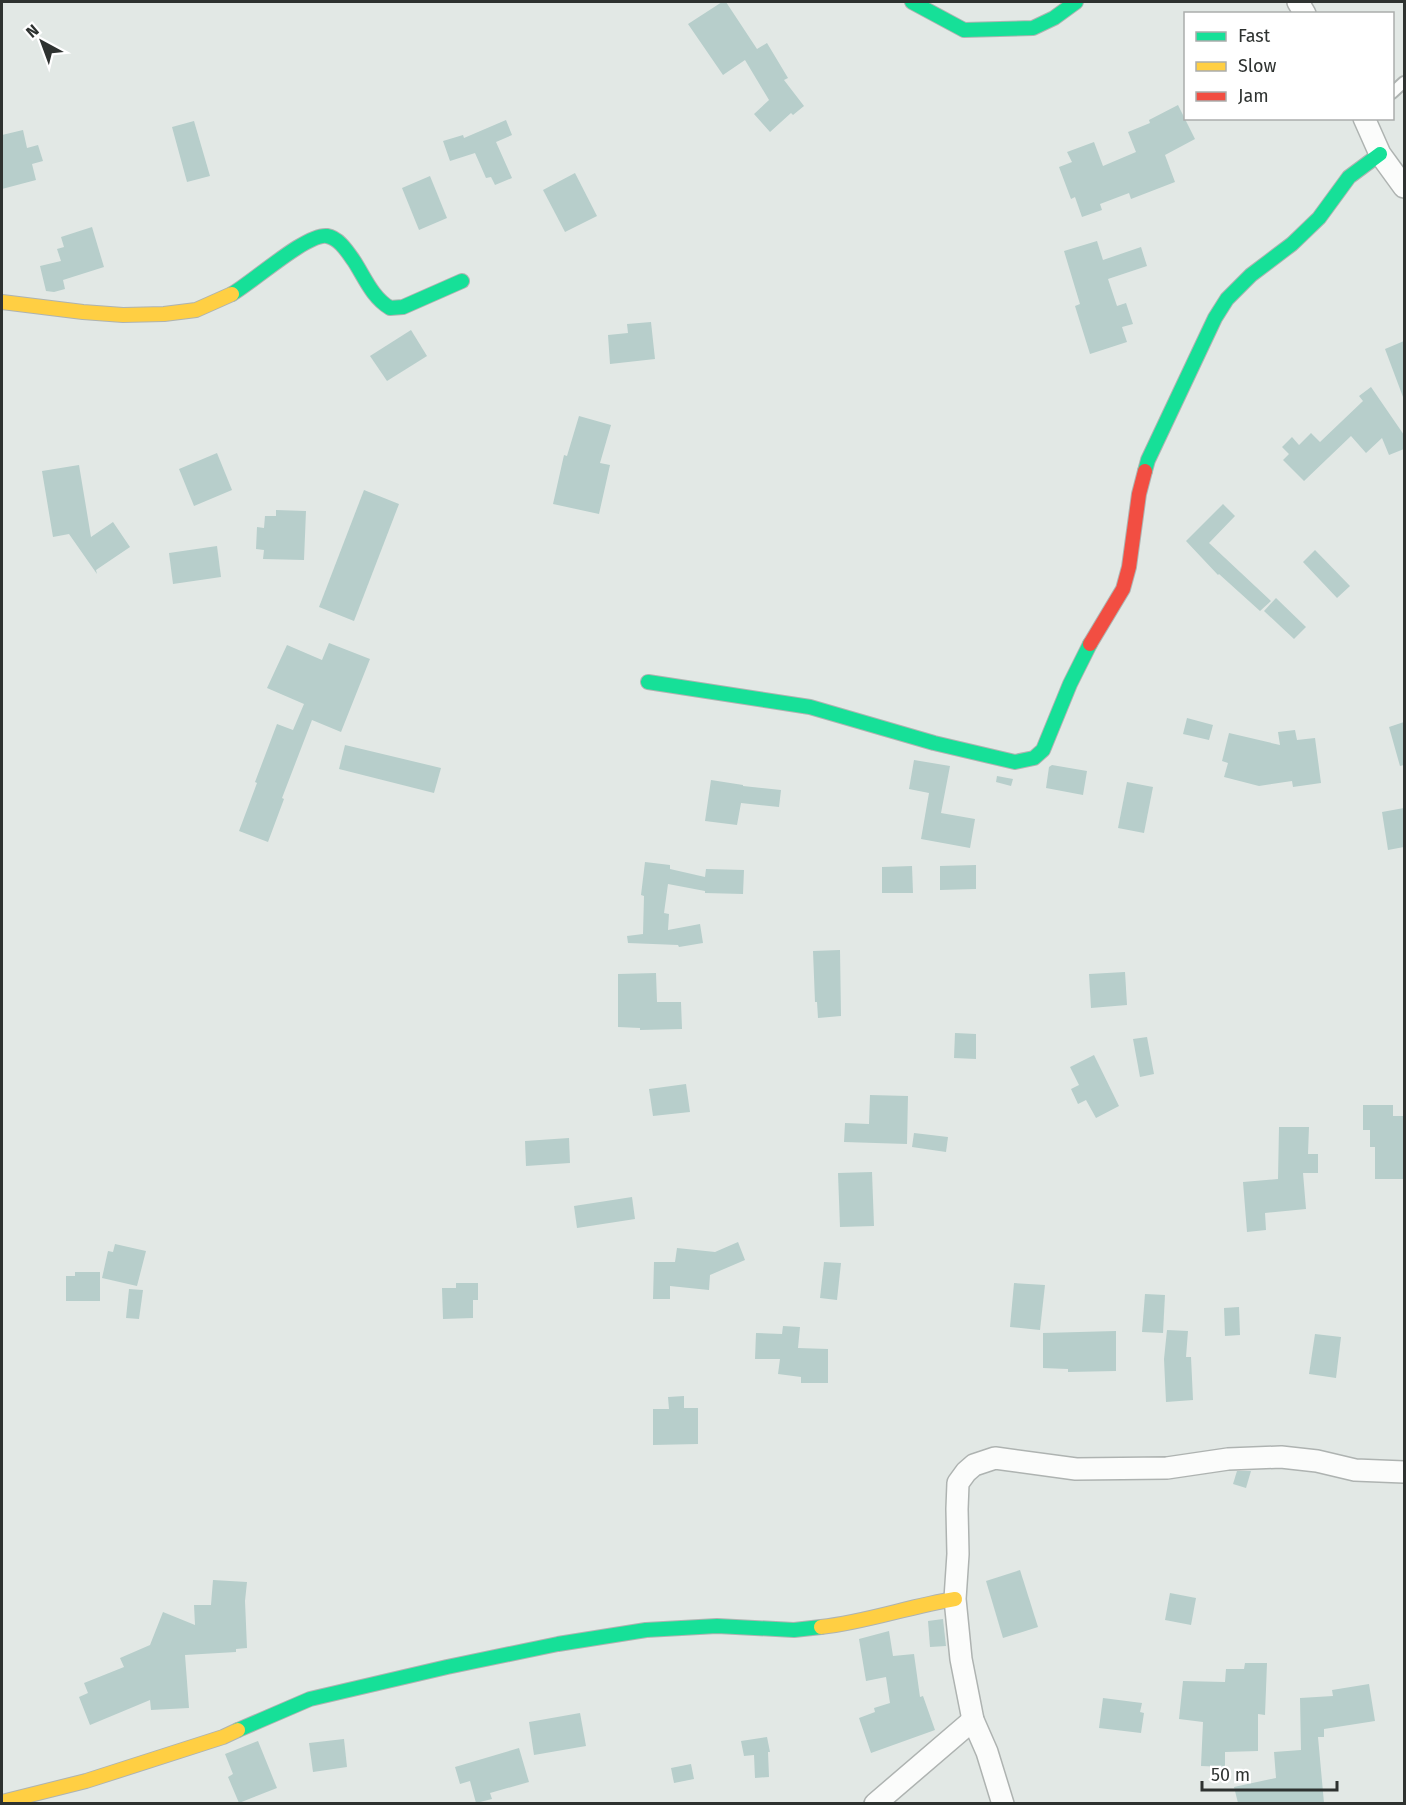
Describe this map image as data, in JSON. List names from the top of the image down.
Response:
{
  "legend": ["Fast", "Slow", "Jam"],
  "scale_bar": "50 m",
  "north": "top left"
}
